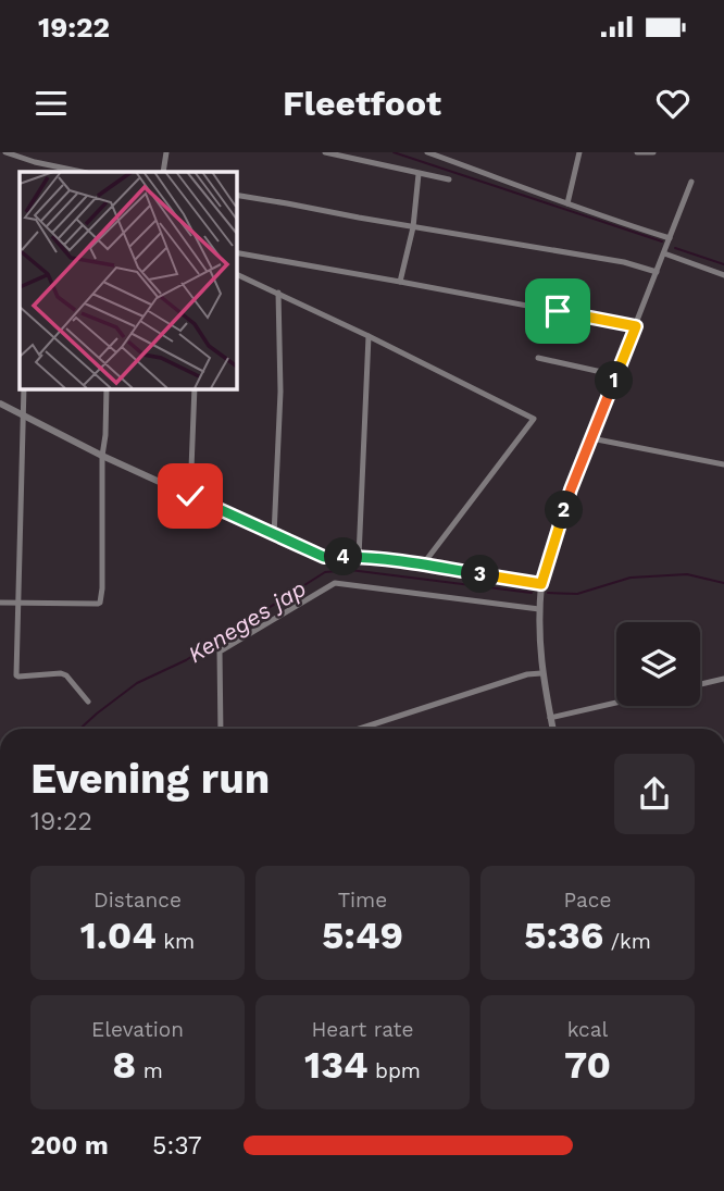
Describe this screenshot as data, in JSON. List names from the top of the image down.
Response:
{
  "water": ["Keneges jap"],
  "page": {
    "status": "19:22",
    "header": "Fleetfoot",
    "pins": [
      "1",
      "2",
      "4",
      "3"
    ],
    "heading": ["Evening run", "19:22"],
    "stats": [
      ["Distance", "1.04 km"],
      ["Time", "5:49"],
      ["Pace", "5:36 /km"],
      ["Elevation", "8 m"],
      ["Heart rate", "134 bpm"],
      ["kcal", "70"]
    ],
    "list": [
      {
        "name": "200 m",
        "note": "5:37"
      }
    ]
  }
}
